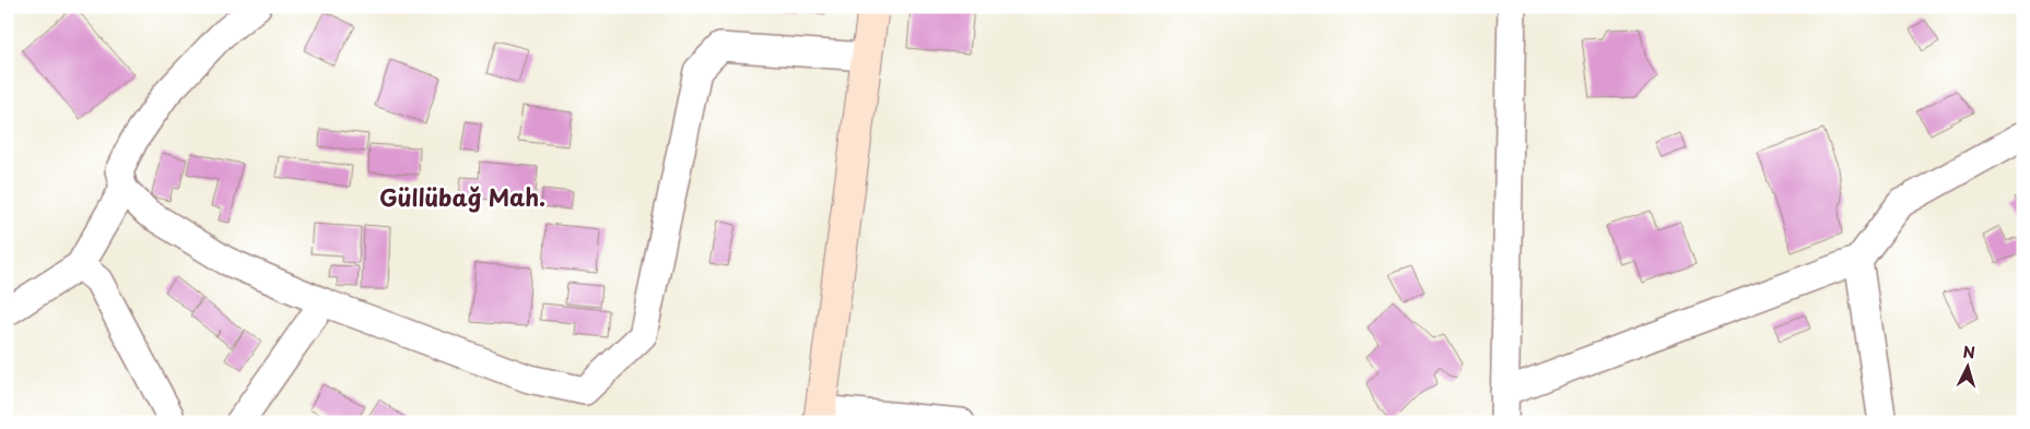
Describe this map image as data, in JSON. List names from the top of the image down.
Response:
{
  "districts": ["Güllübağ Mah."],
  "north": "top"
}
